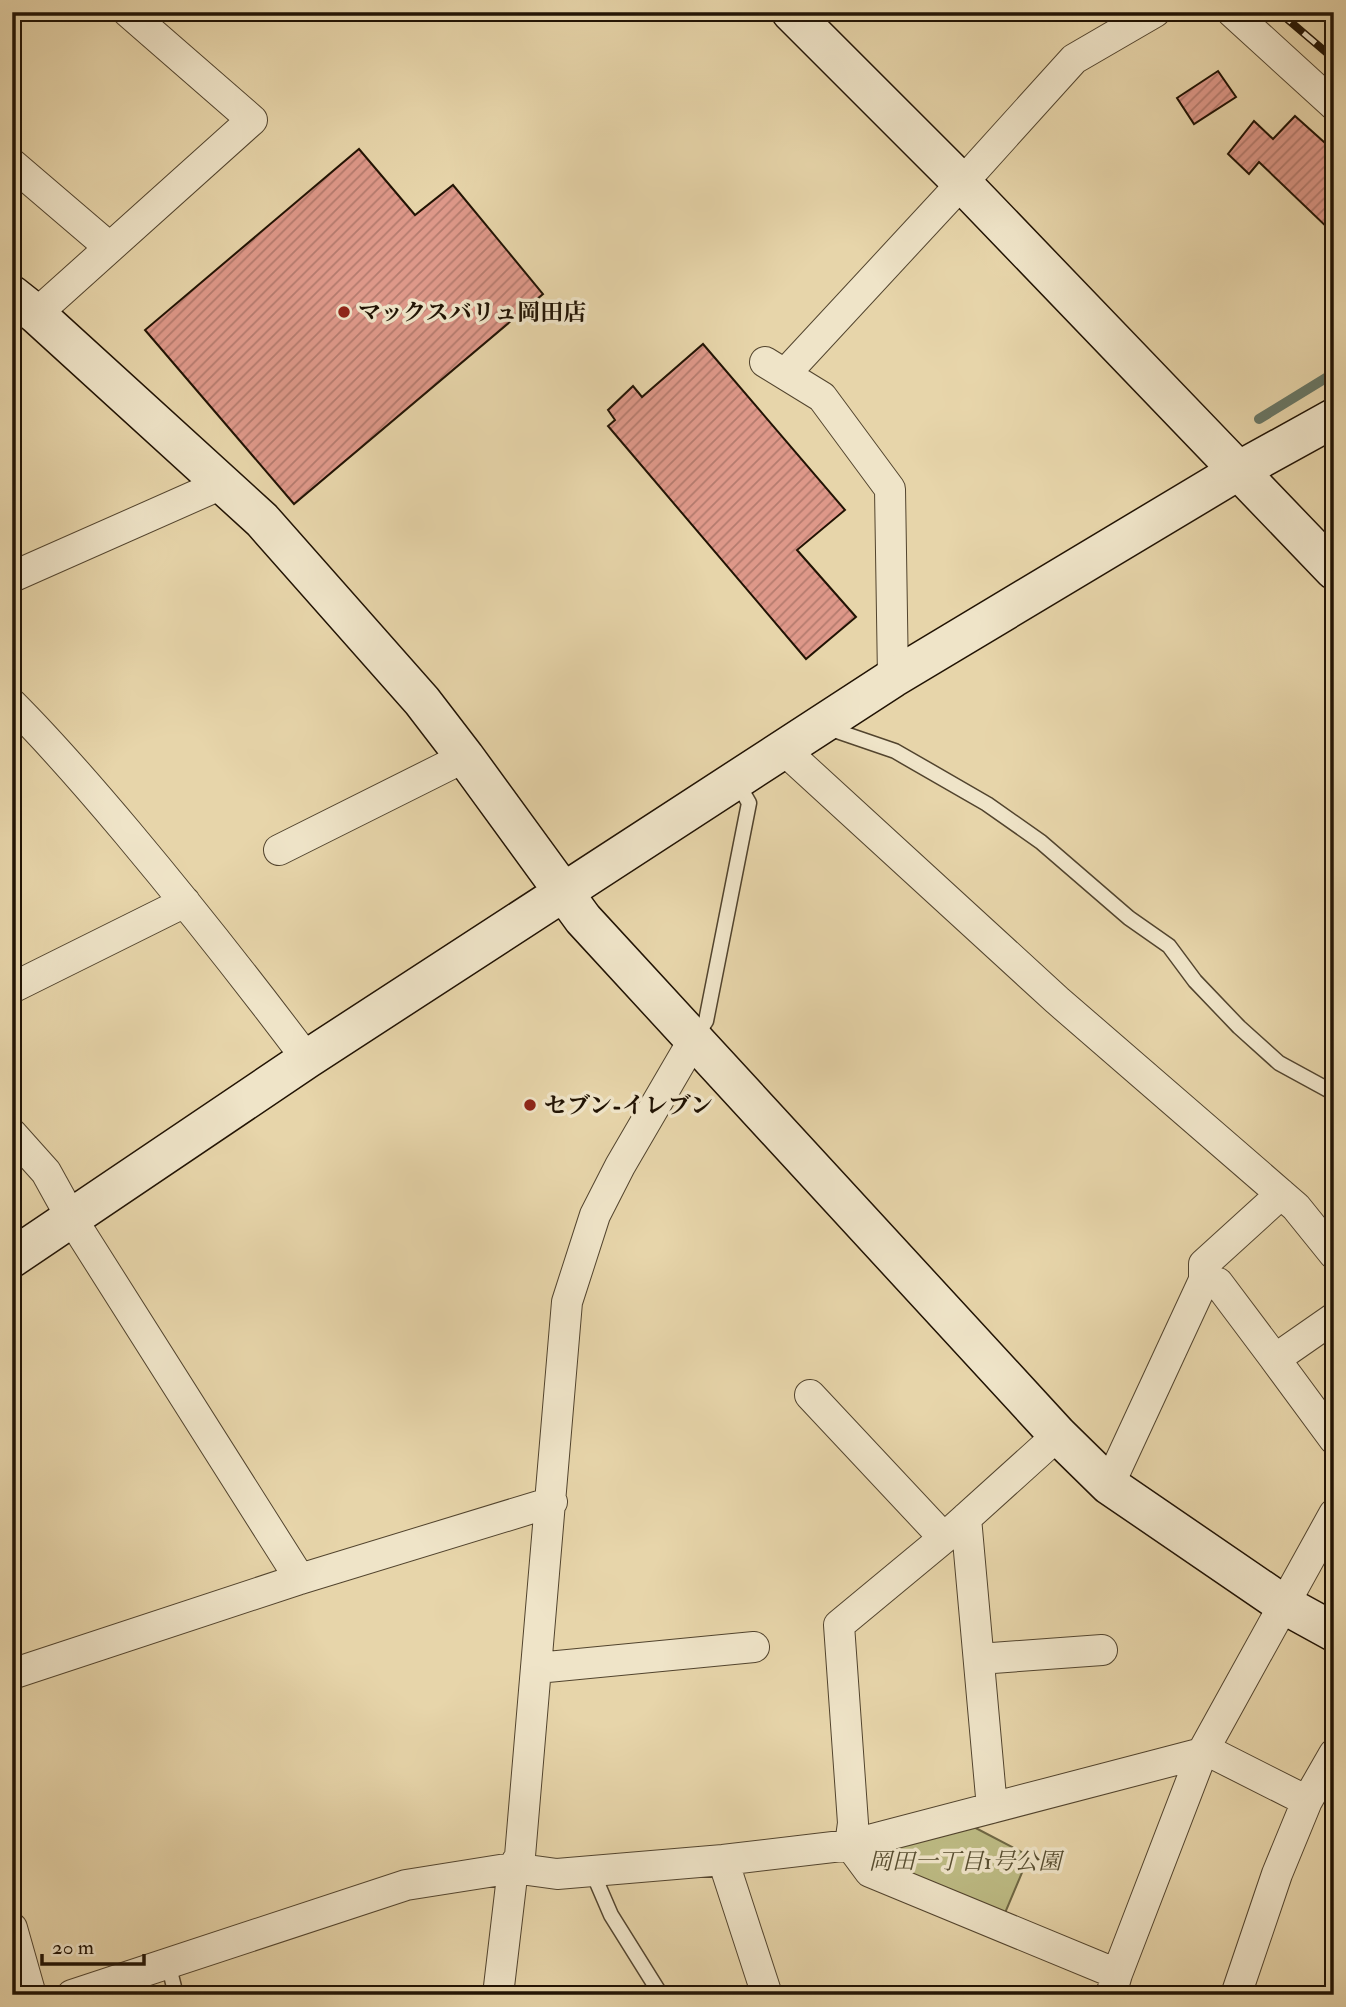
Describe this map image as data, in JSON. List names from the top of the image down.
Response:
{
  "parks": ["岡田一丁目1号公園"],
  "places": ["マックスバリュ岡田店", "セブン-イレブン"],
  "scale_bar": "20 m"
}
